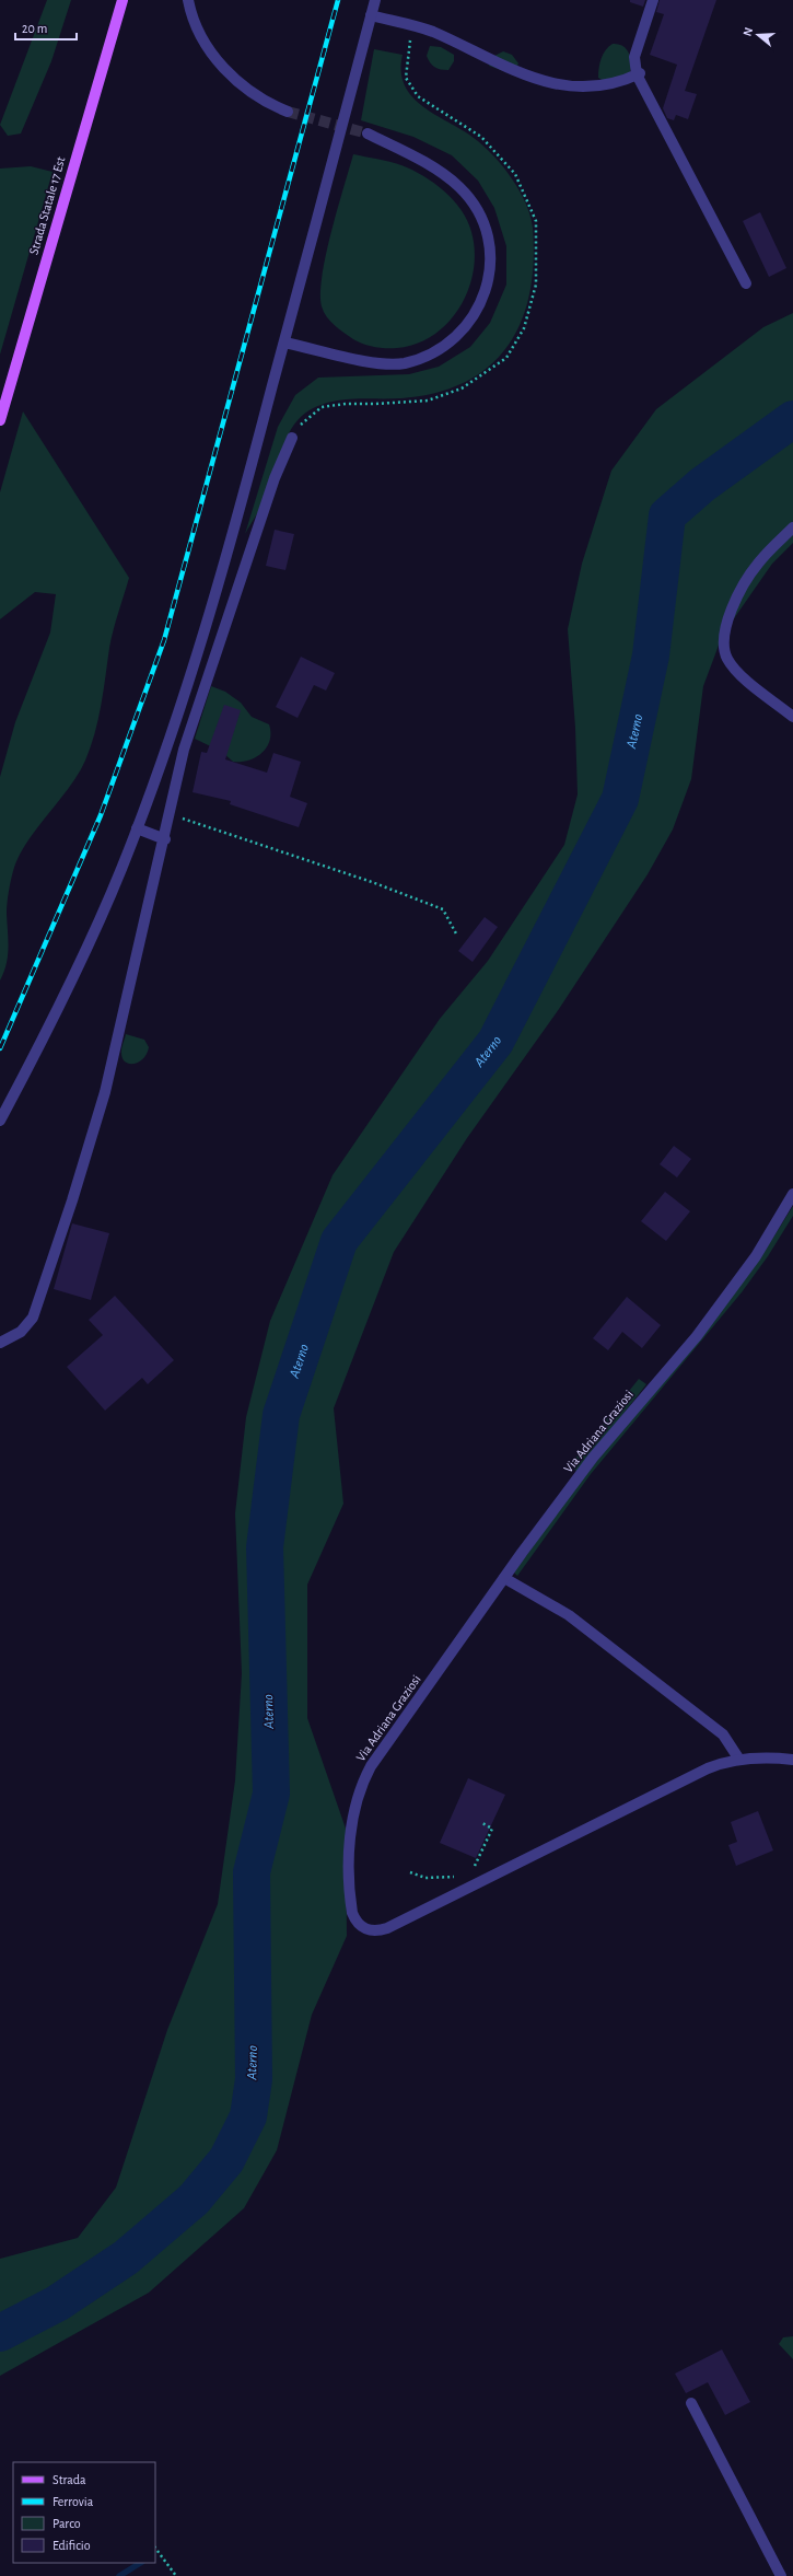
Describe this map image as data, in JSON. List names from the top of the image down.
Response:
{
  "streets": {
    "main road": ["Strada Statale 17 Est"],
    "street": ["Via Adriana Graziosi"]
  },
  "water": ["Aterno"],
  "legend": [
    "Strada",
    "Ferrovia",
    "Parco",
    "Edificio"
  ],
  "scale_bar": "20 m",
  "north": "left"
}
